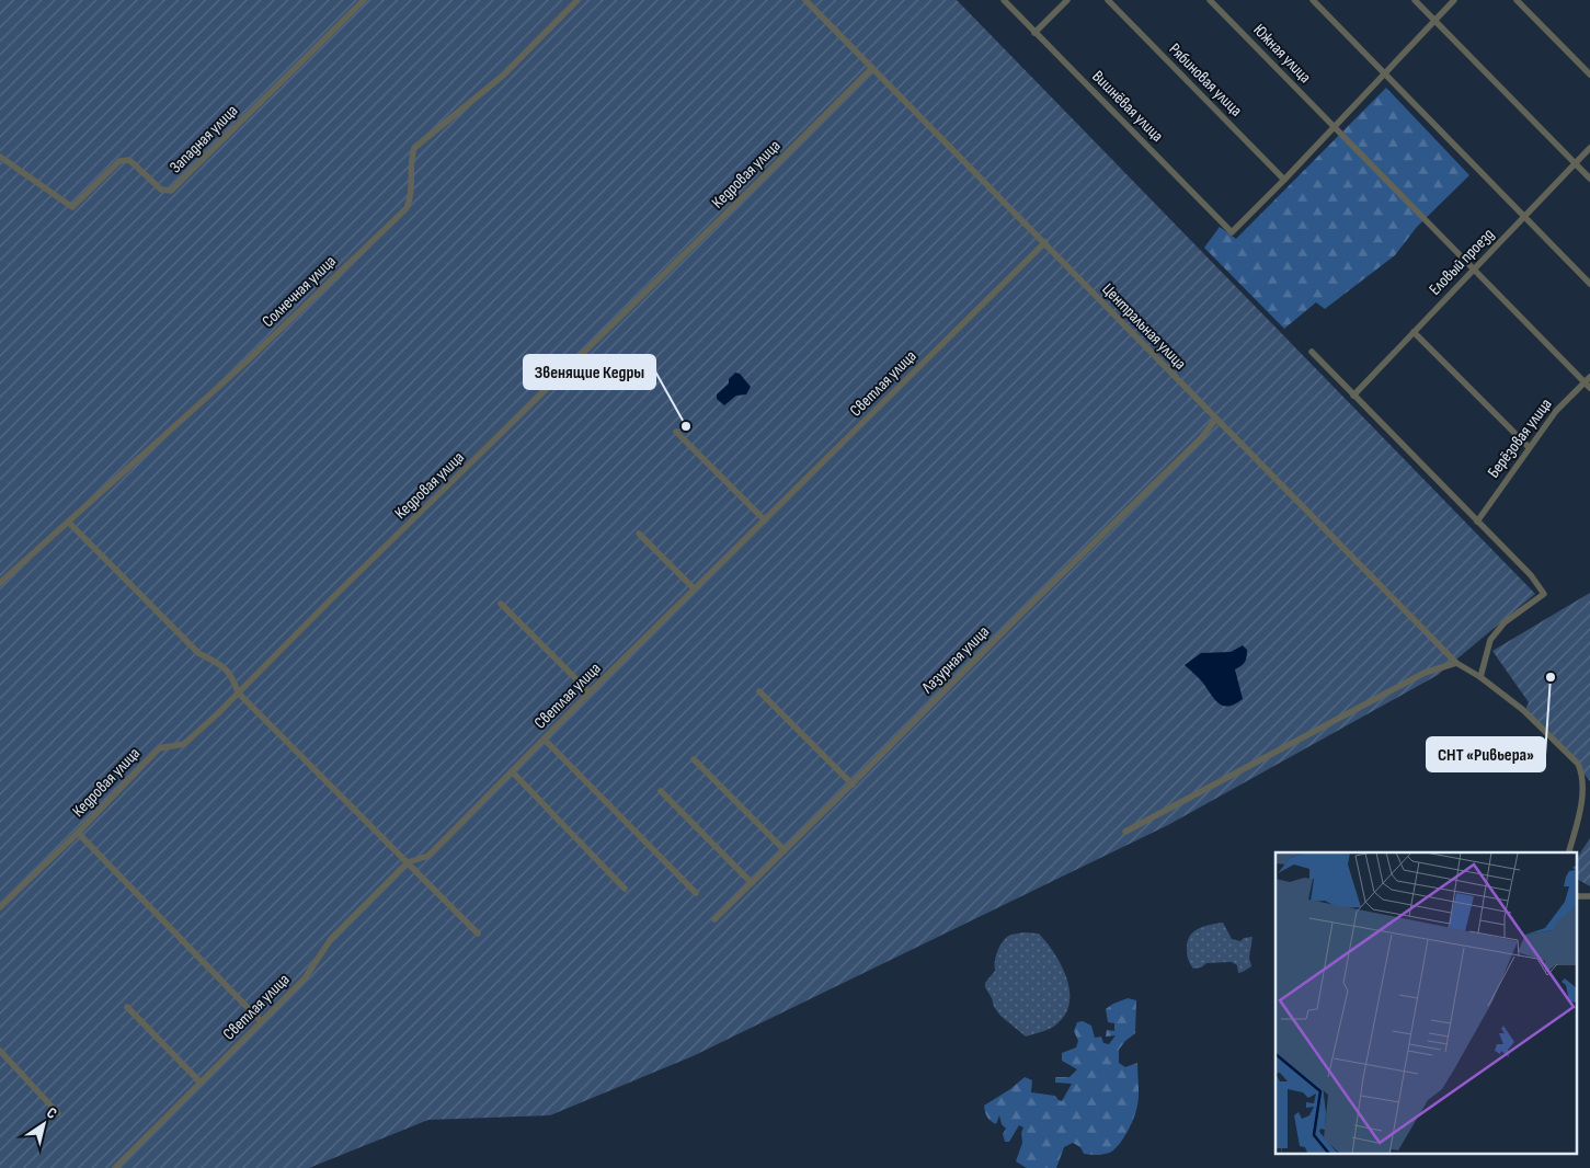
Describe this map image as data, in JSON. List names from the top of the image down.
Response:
{
  "streets": {
    "street": [
      "Южная улица",
      "Рябиновая улица",
      "Вишнёвая улица",
      "Западная улица",
      "Кедровая улица",
      "Еловый проезд",
      "Солнечная улица",
      "Центральная улица",
      "Светлая улица",
      "Берёзовая улица",
      "Лазурная улица"
    ]
  },
  "crossings": [
    ["Южная улица", "Еловый проезд"],
    ["Южная улица", "Берёзовая улица"],
    ["Рябиновая улица", "Вишнёвая улица"],
    ["Кедровая улица", "Центральная улица"],
    ["Центральная улица", "Светлая улица"],
    ["Центральная улица", "Лазурная улица"]
  ],
  "places": ["Звенящие Кедры", "СНТ «Ривьера»"],
  "north": "top right"
}
